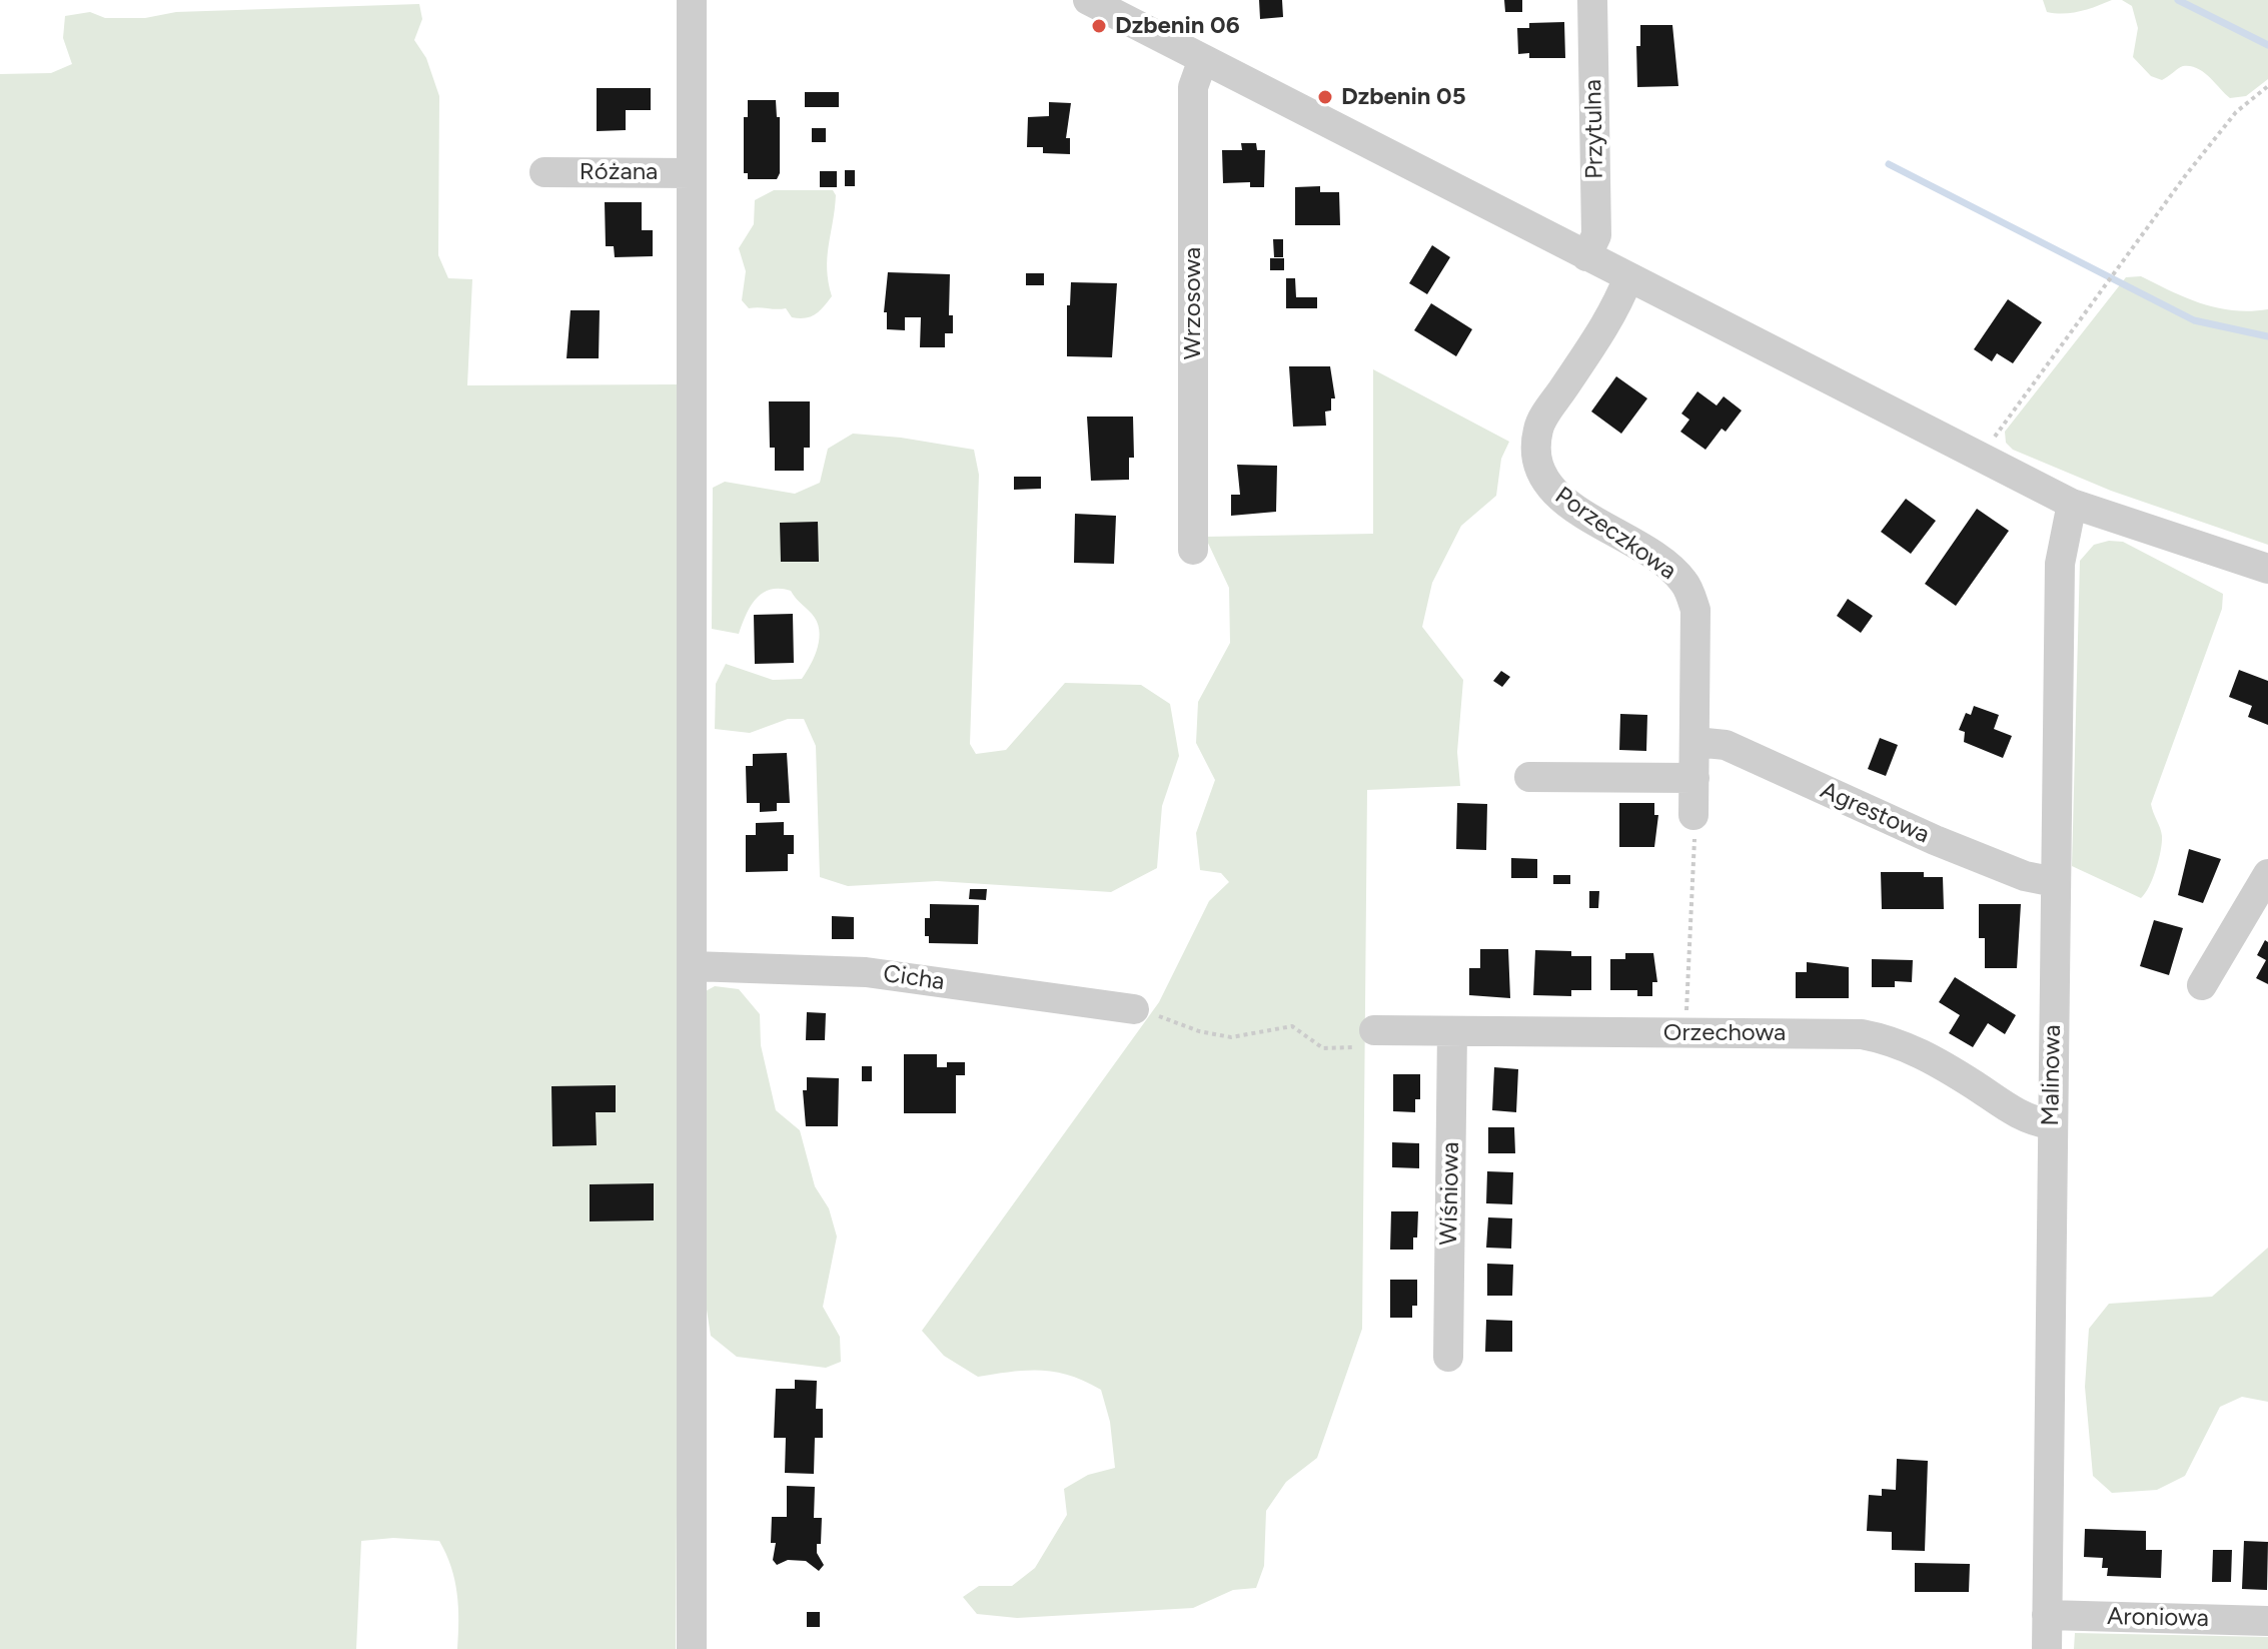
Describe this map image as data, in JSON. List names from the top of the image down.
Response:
{
  "streets": {
    "street": [
      "Przytulna",
      "Różana",
      "Wrzosowa",
      "Porzeczkowa",
      "Agrestowa",
      "Cicha",
      "Orzechowa",
      "Malinowa",
      "Wiśniowa",
      "Aroniowa"
    ]
  },
  "crossings": [
    ["Porzeczkowa", "Agrestowa"],
    ["Agrestowa", "Malinowa"],
    ["Orzechowa", "Malinowa"],
    ["Orzechowa", "Wiśniowa"],
    ["Malinowa", "Aroniowa"]
  ],
  "places": ["Dzbenin 06", "Dzbenin 05"]
}
